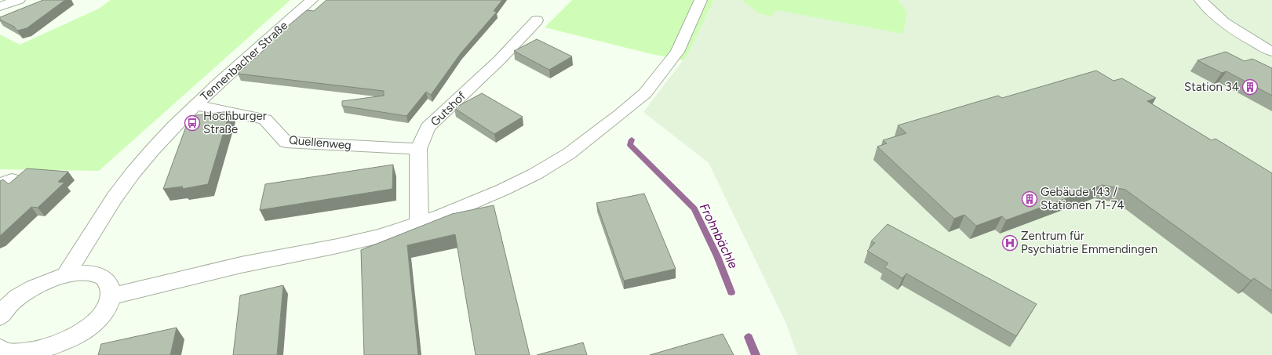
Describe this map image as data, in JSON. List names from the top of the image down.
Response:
{
  "streets": {
    "street": ["Tennenbacher Straße", "Gutshof", "Quellenweg"]
  },
  "crossings": [
    ["Tennenbacher Straße", "Quellenweg"],
    ["Gutshof", "Quellenweg"]
  ],
  "water": ["Frohnbächle"],
  "places": {
    "building": ["Station 34", "Gebäude 143 / Stationen 71-74"],
    "bus stop": ["Hochburger Straße"],
    "hospital": ["Zentrum für Psychiatrie Emmendingen"]
  }
}
